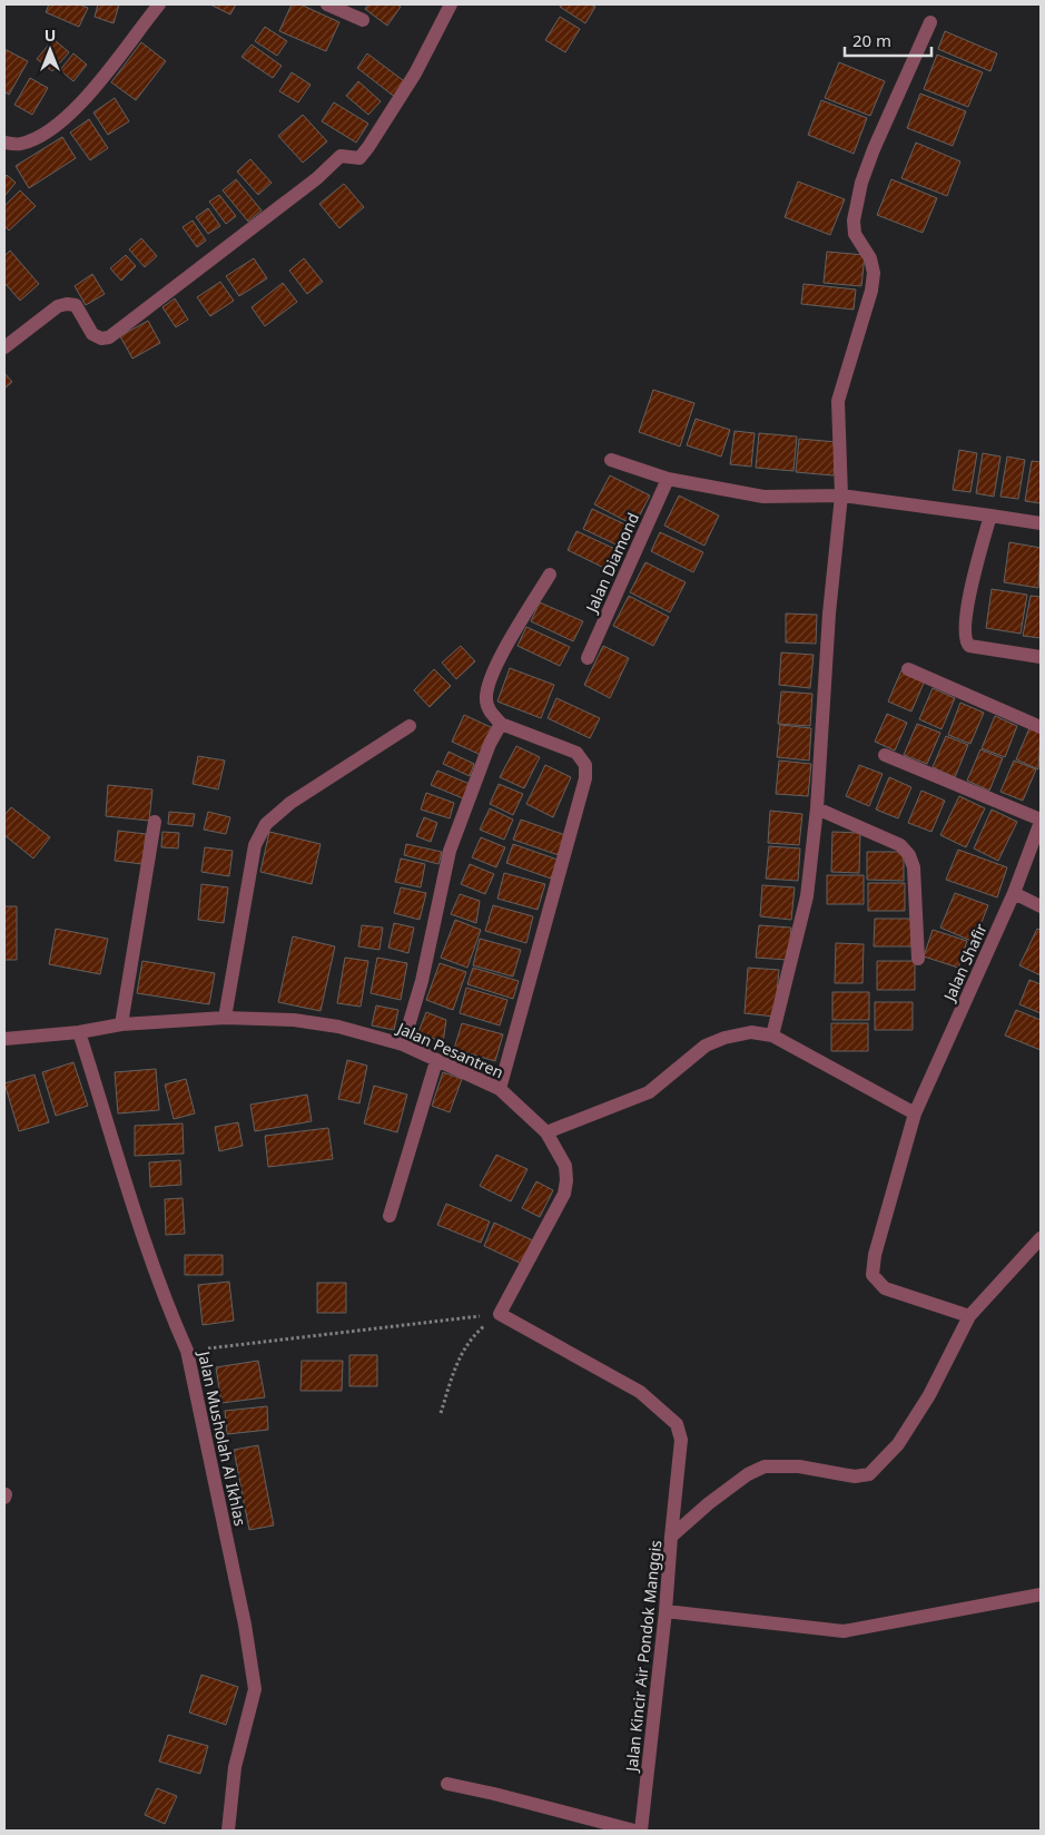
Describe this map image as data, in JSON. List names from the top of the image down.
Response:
{
  "streets": {
    "street": [
      "Jalan Diamond",
      "Jalan Shafir",
      "Jalan Pesantren",
      "Jalan Musholah Al Ikhlas",
      "Jalan Kincir Air Pondok Manggis"
    ]
  },
  "crossings": [
    ["Jalan Pesantren", "Jalan Musholah Al Ikhlas"]
  ],
  "scale_bar": "20 m",
  "north": "top"
}
